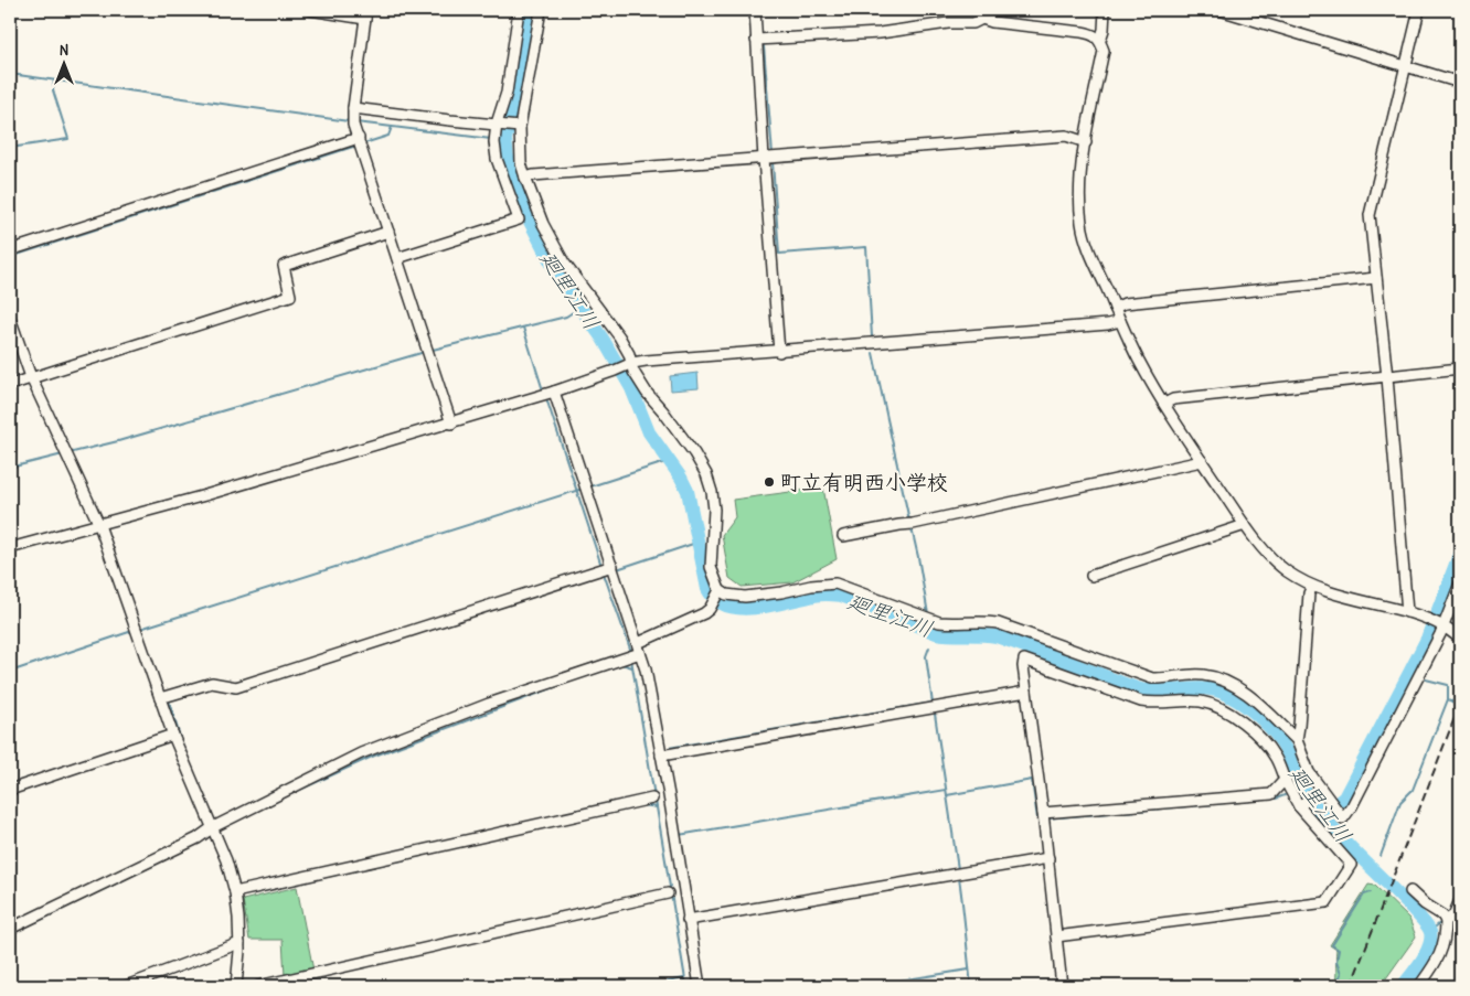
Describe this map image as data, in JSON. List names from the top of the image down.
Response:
{
  "water": ["廻里江川"],
  "places": ["町立有明西小学校"],
  "north": "top"
}
